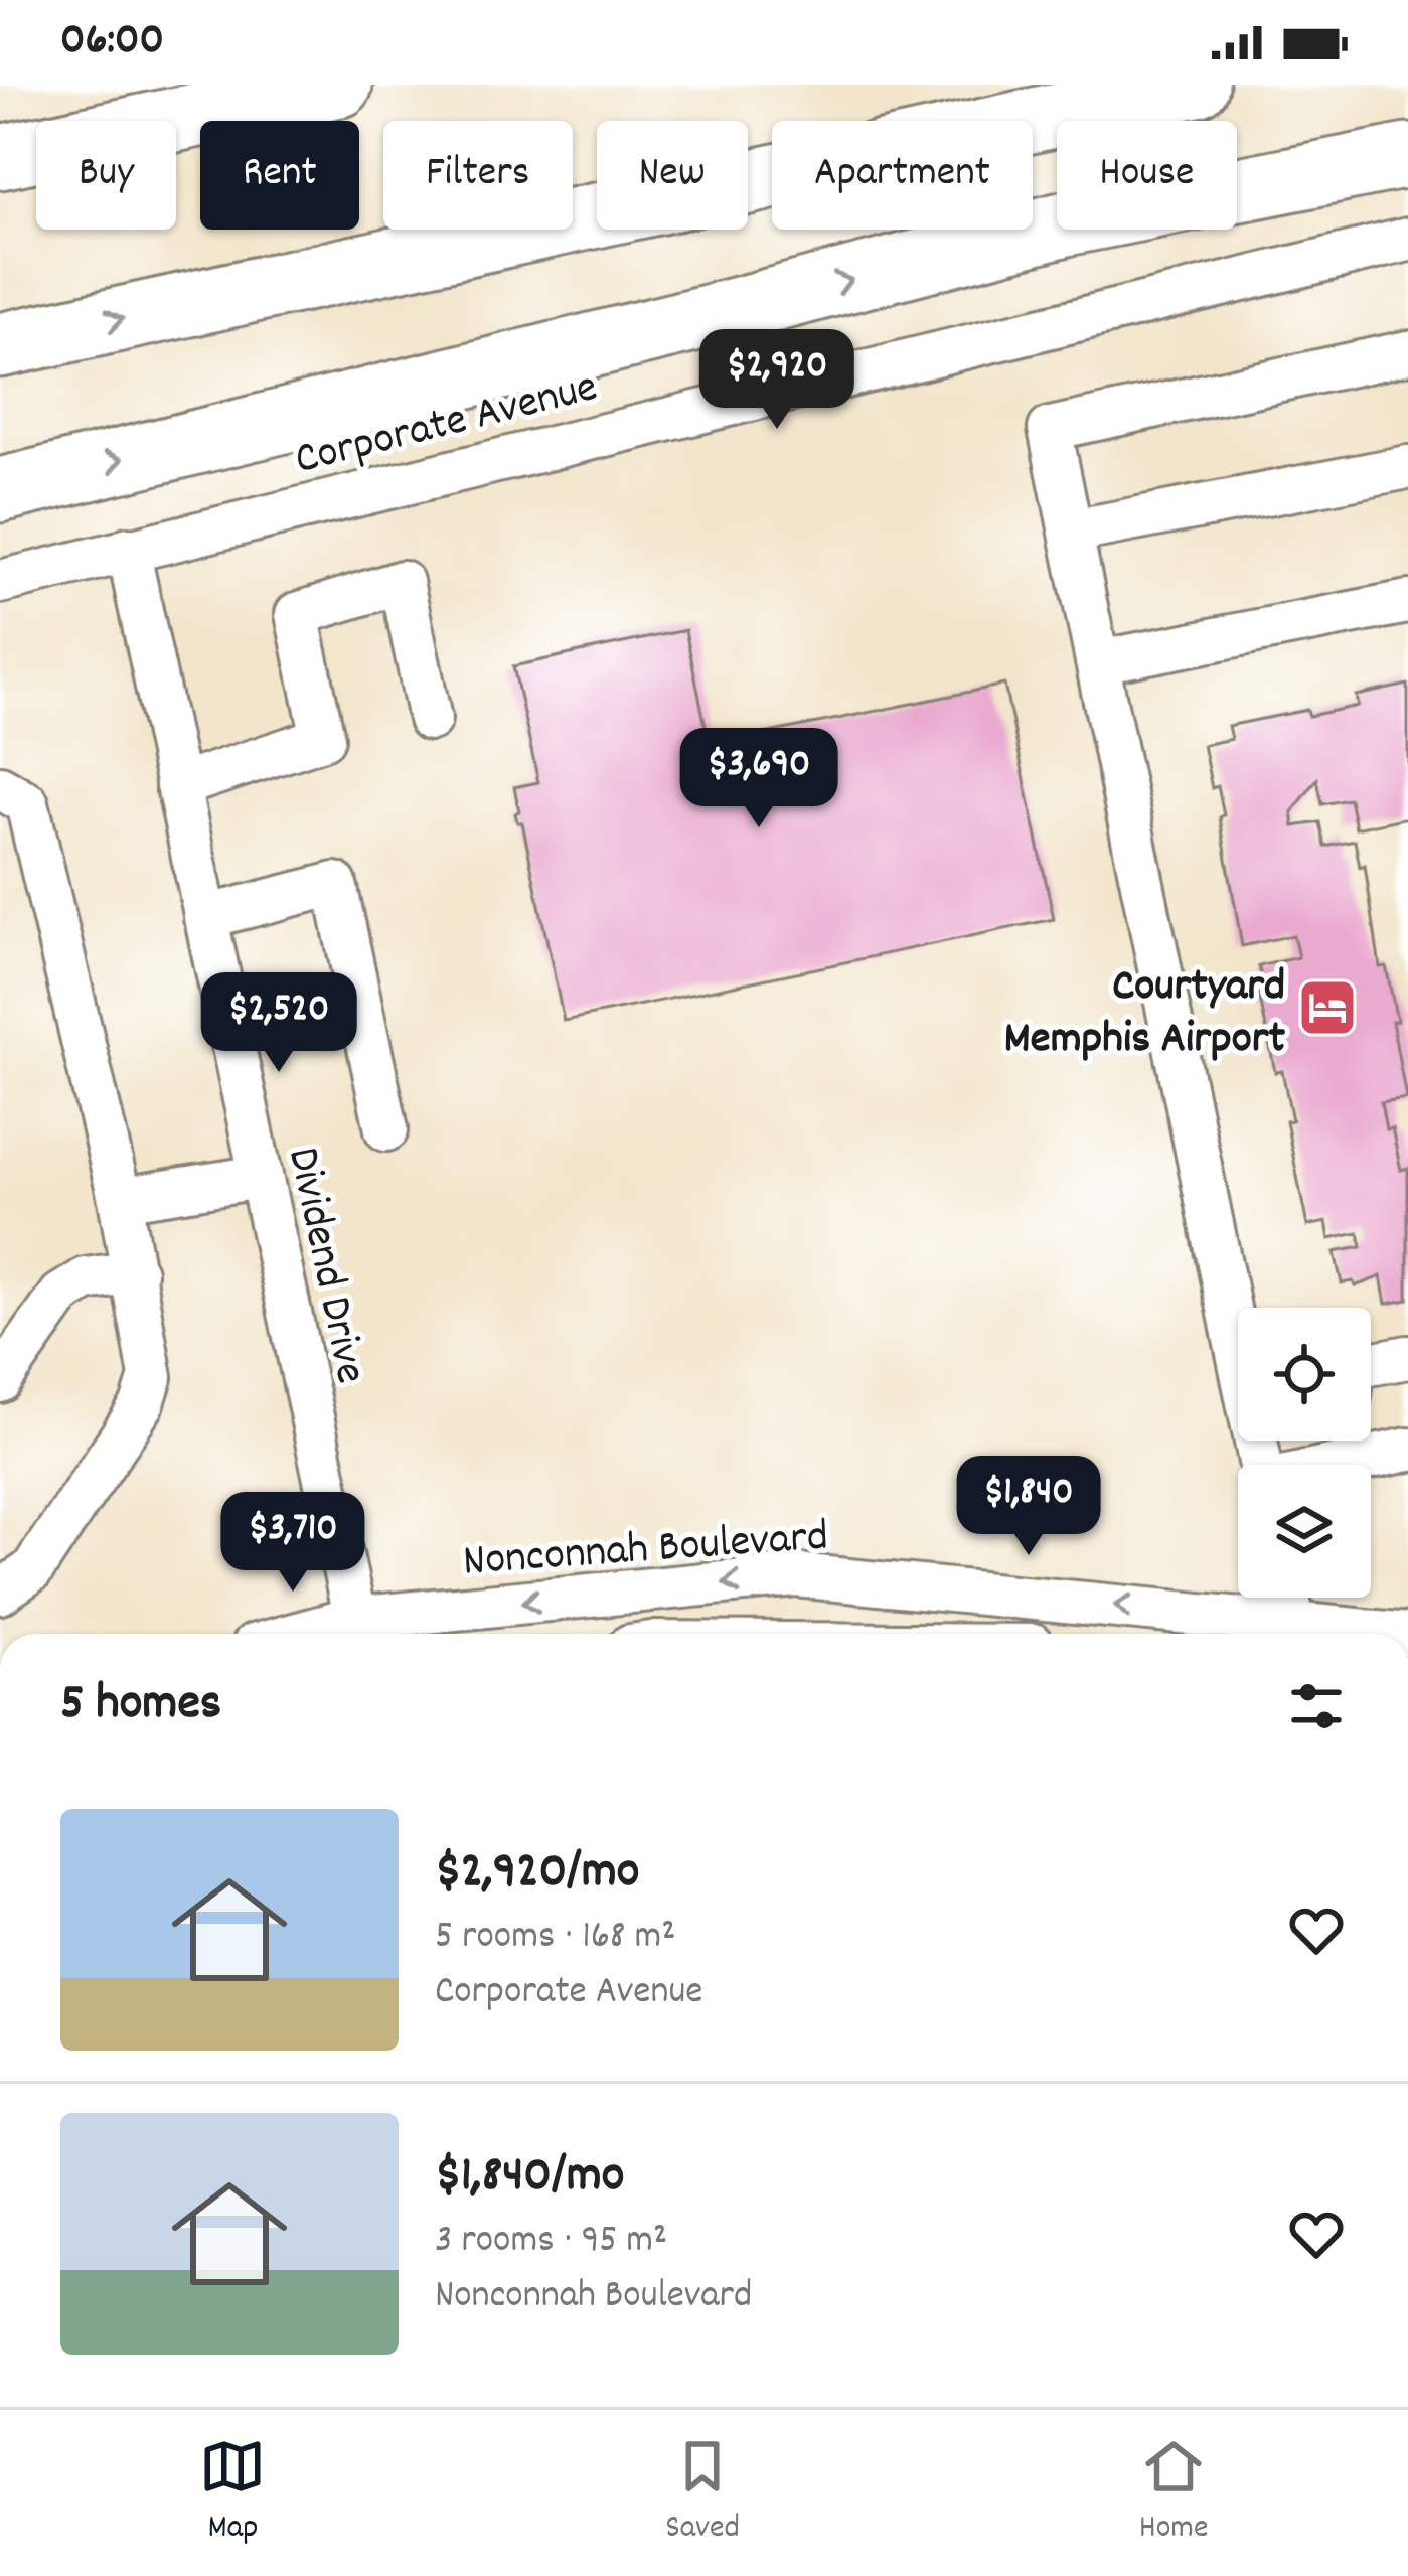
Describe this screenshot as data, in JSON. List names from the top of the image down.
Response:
{
  "streets": {
    "street": ["Corporate Avenue", "Dividend Drive", "Nonconnah Boulevard"]
  },
  "crossings": [
    ["Corporate Avenue", "Dividend Drive"],
    ["Dividend Drive", "Nonconnah Boulevard"]
  ],
  "one_way": ["Nonconnah Boulevard"],
  "places": {
    "hotel": ["Courtyard Memphis Airport"]
  },
  "page": {
    "status": "06:00",
    "chip": [
      "Buy",
      "Rent",
      "Filters",
      "New",
      "Apartment",
      "House"
    ],
    "price": [
      "$2,920",
      "$3,690",
      "$2,520",
      "$1,840",
      "$3,710"
    ],
    "heading": "5 homes",
    "list": [
      {
        "name": "$2,920/mo",
        "note": "5 rooms · 168 m² · Corporate Avenue"
      },
      {
        "name": "$1,840/mo",
        "note": "3 rooms · 95 m² · Nonconnah Boulevard"
      }
    ],
    "tabs": ["Map", "Saved", "Home"]
  }
}
